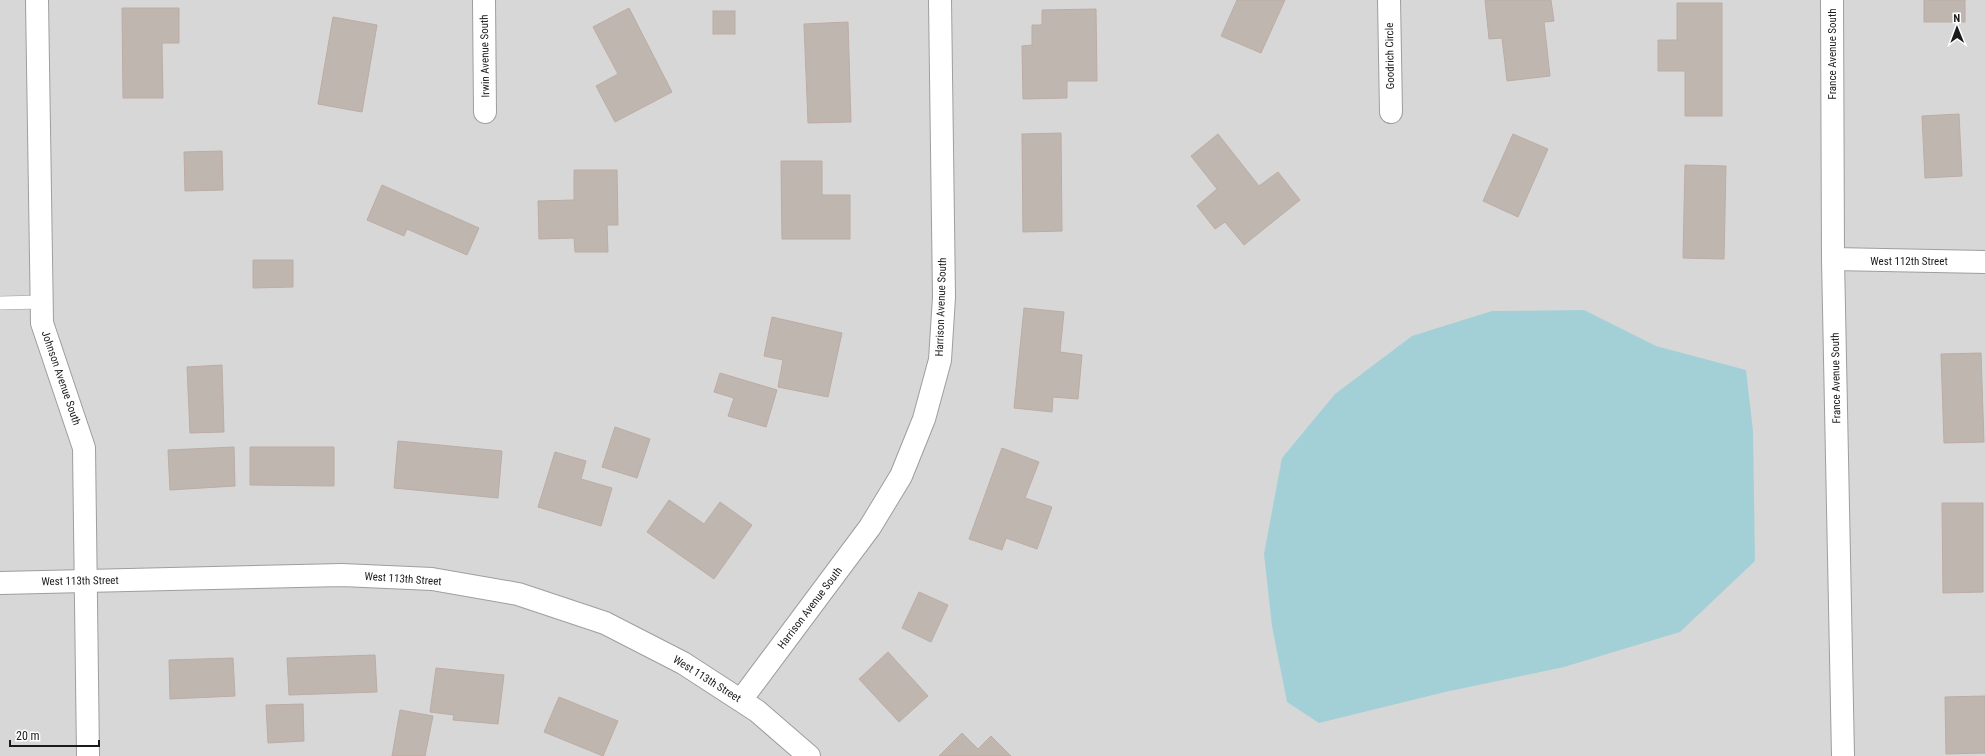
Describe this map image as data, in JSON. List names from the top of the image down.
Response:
{
  "streets": {
    "street": [
      "France Avenue South",
      "Irwin Avenue South",
      "Goodrich Circle",
      "West 112th Street",
      "Harrison Avenue South",
      "Johnson Avenue South",
      "West 113th Street"
    ]
  },
  "crossings": [
    ["France Avenue South", "West 112th Street"],
    ["Harrison Avenue South", "West 113th Street"],
    ["Johnson Avenue South", "West 113th Street"]
  ],
  "scale_bar": "20 m",
  "north": "top"
}
